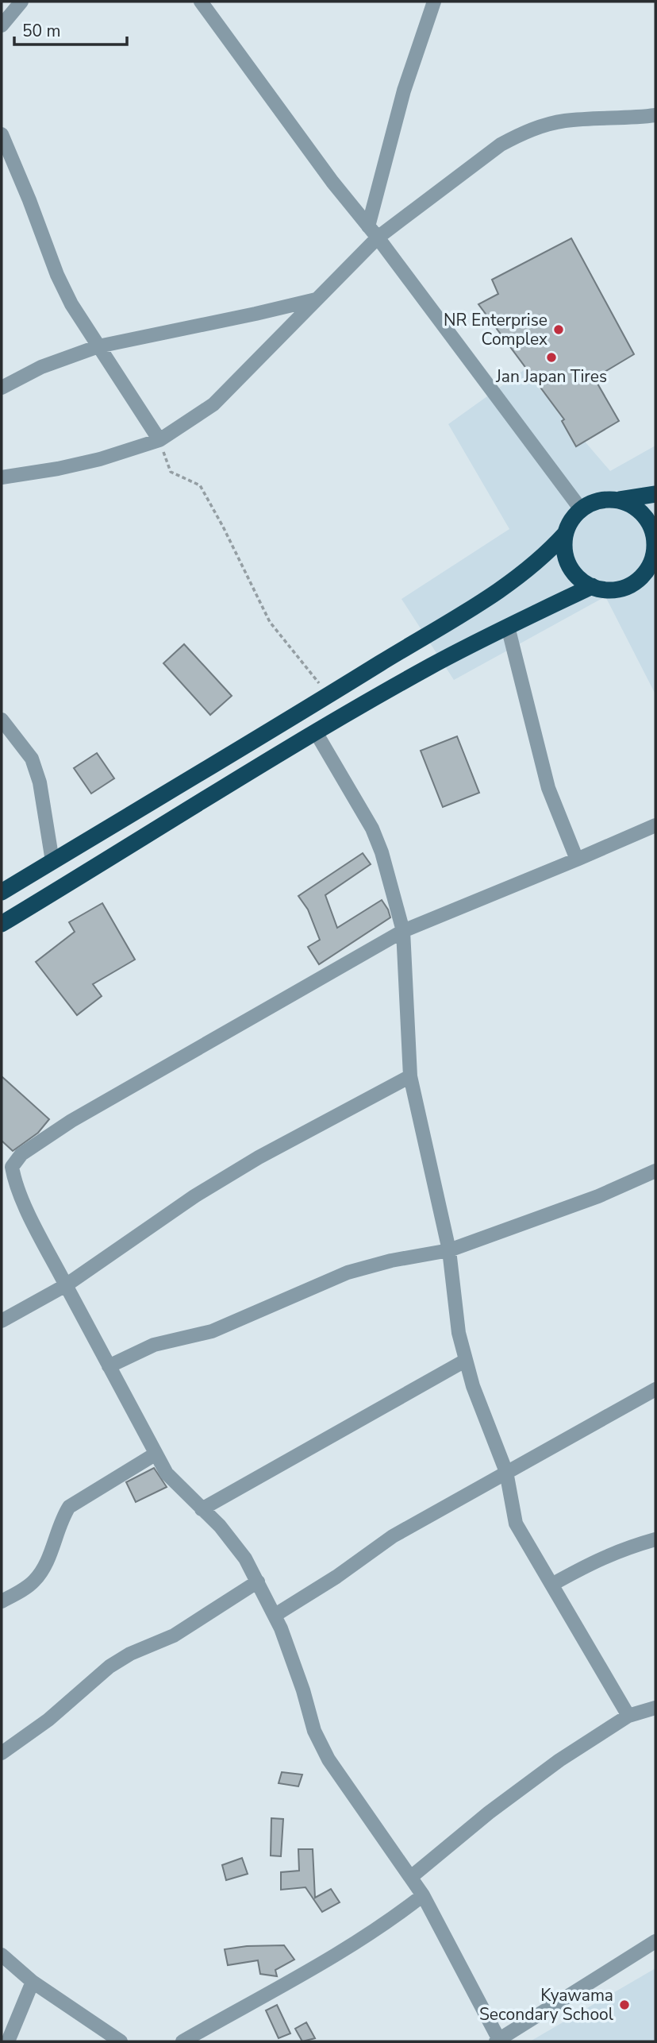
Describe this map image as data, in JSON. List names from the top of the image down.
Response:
{
  "places": ["NR Enterprise Complex", "Jan Japan Tires", "Kyawama Secondary School"],
  "scale_bar": "50 m"
}
